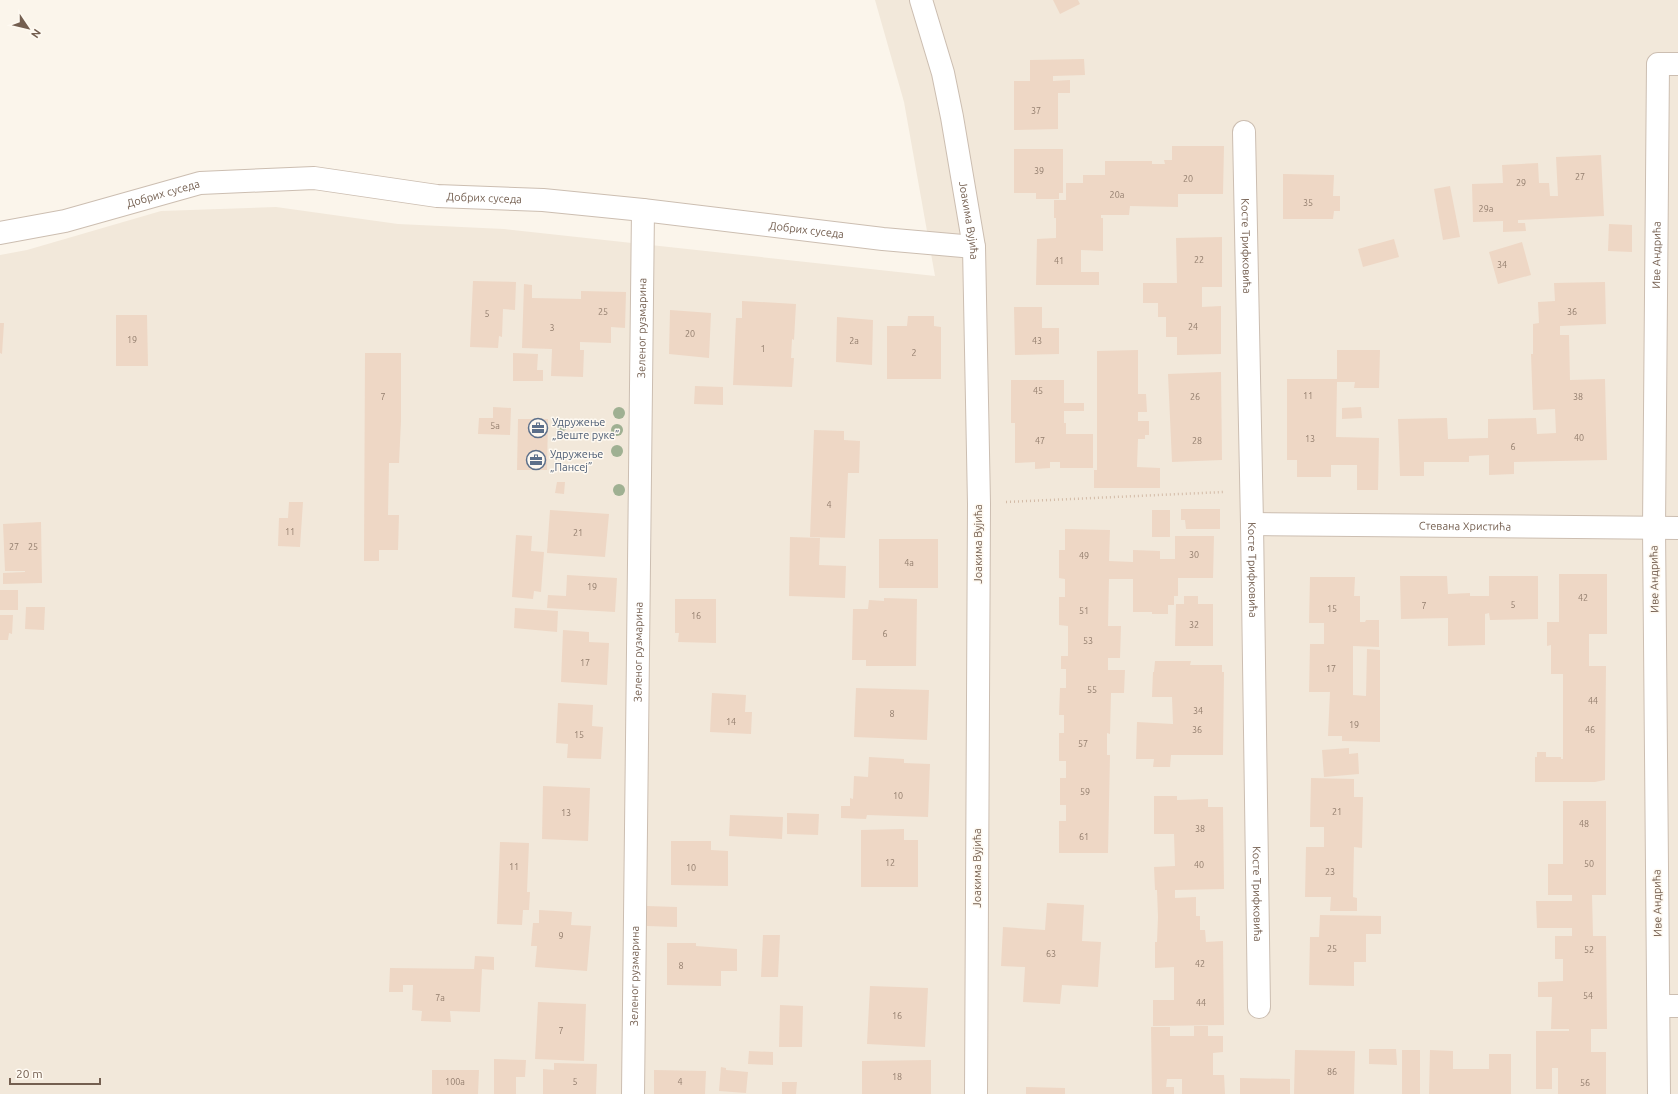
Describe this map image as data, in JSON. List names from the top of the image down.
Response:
{
  "streets": {
    "street": [
      "Добрих суседа",
      "Јоакима Вујића",
      "Косте Трифковића",
      "Иве Андрића",
      "Зеленог рузмарина",
      "Стевана Христића"
    ]
  },
  "crossings": [
    ["Добрих суседа", "Јоакима Вујића"],
    ["Добрих суседа", "Зеленог рузмарина"],
    ["Косте Трифковића", "Стевана Христића"],
    ["Иве Андрића", "Стевана Христића"]
  ],
  "places": {
    "office": ["Удружење „Веште руке”", "Удружење „Пансеј”"]
  },
  "house_numbers": [
    "37",
    "39",
    "27",
    "20",
    "29",
    "20a",
    "35",
    "29a",
    "22",
    "41",
    "34",
    "25",
    "36",
    "5",
    "24",
    "3",
    "20",
    "19",
    "2a",
    "43",
    "1",
    "2",
    "45",
    "11",
    "7",
    "26",
    "38",
    "5a",
    "40",
    "13",
    "47",
    "28",
    "6",
    "4",
    "11",
    "21",
    "27",
    "25",
    "30",
    "49",
    "4a",
    "19",
    "42",
    "5",
    "7",
    "15",
    "51",
    "16",
    "32",
    "6",
    "53",
    "17",
    "17",
    "55",
    "44",
    "34",
    "8",
    "14",
    "19",
    "36",
    "46",
    "15",
    "57",
    "59",
    "10",
    "21",
    "13",
    "48",
    "38",
    "61",
    "12",
    "50",
    "40",
    "11",
    "10",
    "23",
    "9",
    "25",
    "52",
    "63",
    "42",
    "8",
    "54",
    "7a",
    "44",
    "16",
    "7",
    "86",
    "18",
    "100a",
    "5",
    "4",
    "56"
  ],
  "scale_bar": "20 m",
  "north": "bottom right"
}
